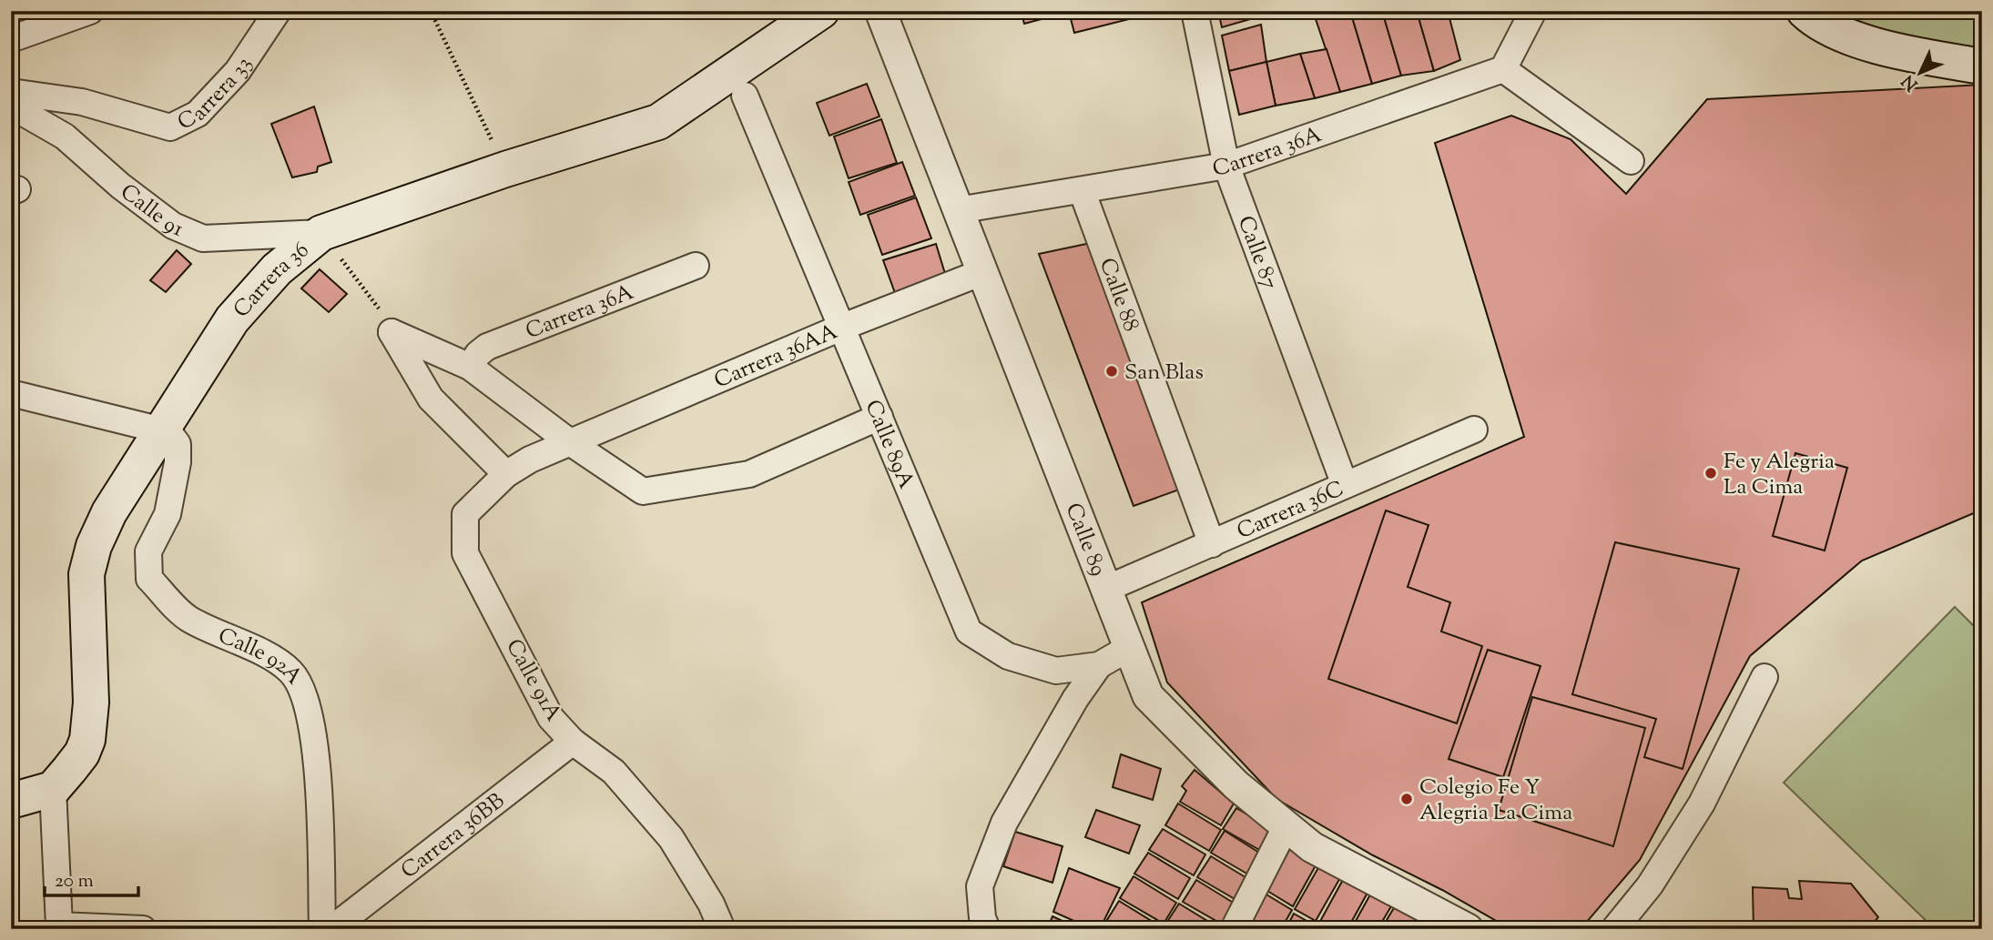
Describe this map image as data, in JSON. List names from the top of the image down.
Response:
{
  "streets": {
    "main road": ["Carrera 36"],
    "street": [
      "Carrera 33",
      "Carrera 36A",
      "Calle 91",
      "Calle 87",
      "Calle 88",
      "Carrera 36AA",
      "Calle 89A",
      "Carrera 36C",
      "Calle 89",
      "Calle 92A",
      "Calle 91A",
      "Carrera 36BB"
    ]
  },
  "crossings": [
    ["Carrera 36A", "Calle 87"],
    ["Carrera 36A", "Calle 88"],
    ["Carrera 36A", "Calle 89"],
    ["Calle 91", "Carrera 36"],
    ["Calle 87", "Carrera 36C"],
    ["Carrera 36", "Calle 92A"],
    ["Calle 88", "Carrera 36C"],
    ["Carrera 36AA", "Calle 89A"],
    ["Carrera 36AA", "Calle 89"],
    ["Carrera 36AA", "Calle 91A"],
    ["Calle 89A", "Calle 89"],
    ["Carrera 36C", "Calle 89"],
    ["Calle 91A", "Carrera 36BB"]
  ],
  "places": ["San Blas", "Fe y Alegria La Cima", "Colegio Fe Y Alegria La Cima"],
  "scale_bar": "20 m",
  "north": "bottom left"
}
